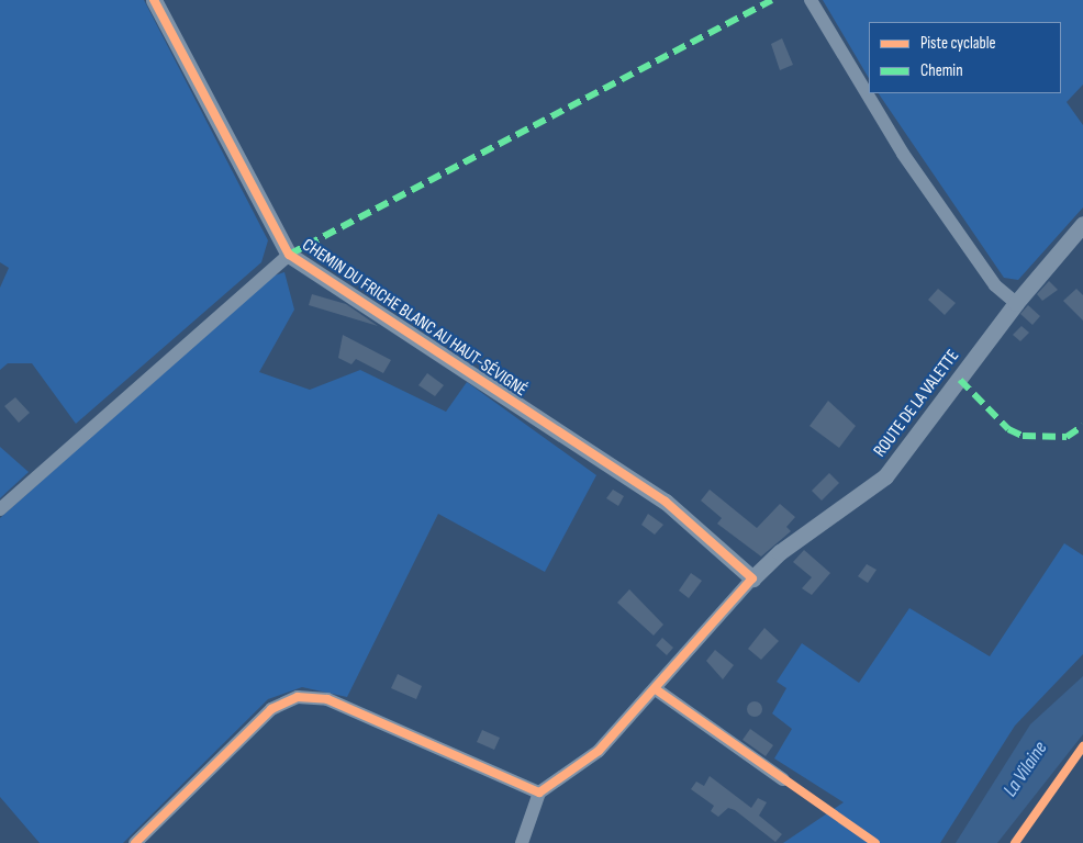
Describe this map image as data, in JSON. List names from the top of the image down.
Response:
{
  "streets": {
    "street": ["CHEMIN DU FRICHE BLANC AU HAUT-SÉVIGNÉ", "ROUTE DE LA VALETTE"]
  },
  "crossings": [
    ["CHEMIN DU FRICHE BLANC AU HAUT-SÉVIGNÉ", "ROUTE DE LA VALETTE"]
  ],
  "water": ["La Vilaine"],
  "legend": ["Piste cyclable", "Chemin"]
}
